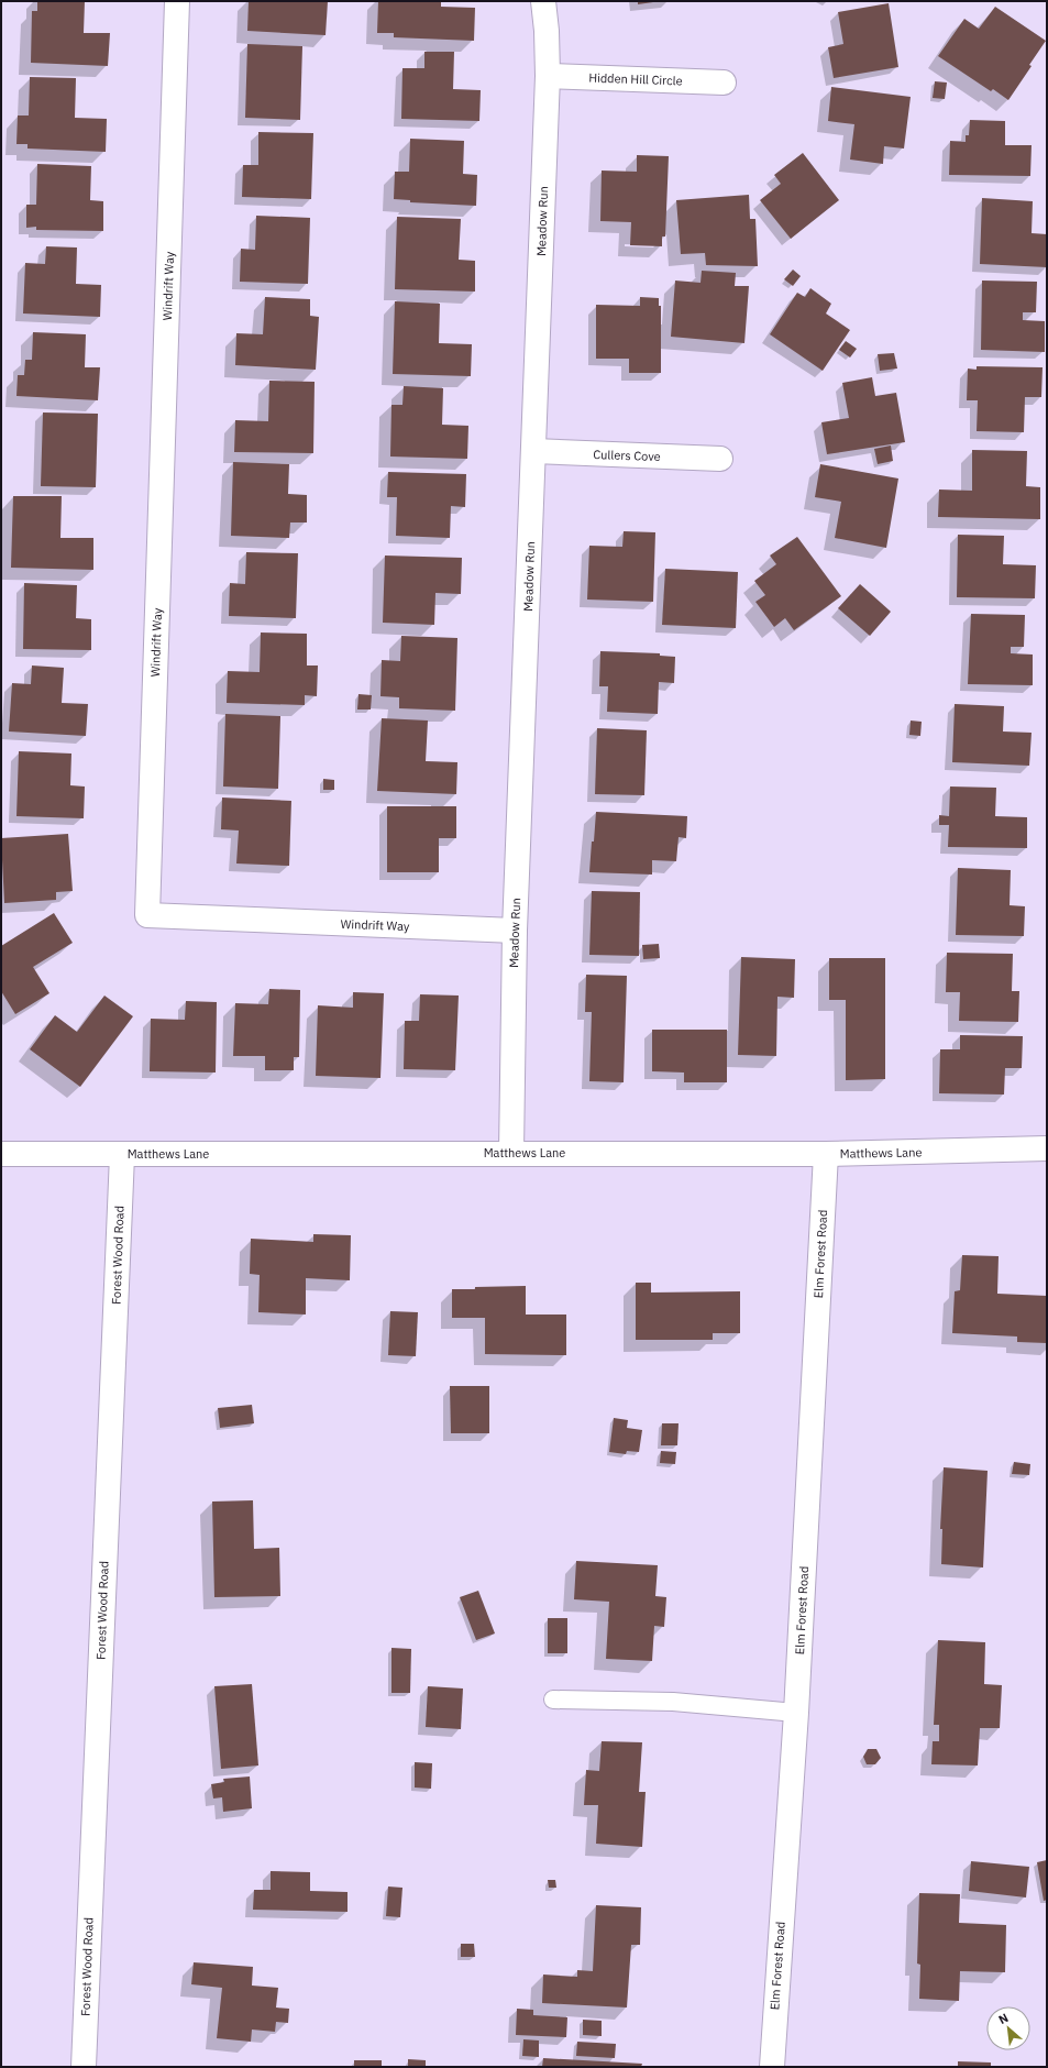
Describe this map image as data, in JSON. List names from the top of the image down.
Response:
{
  "streets": {
    "street": [
      "Hidden Hill Circle",
      "Meadow Run",
      "Windrift Way",
      "Cullers Cove",
      "Matthews Lane",
      "Elm Forest Road",
      "Forest Wood Road"
    ]
  },
  "crossings": [
    ["Hidden Hill Circle", "Meadow Run"],
    ["Meadow Run", "Windrift Way"],
    ["Meadow Run", "Cullers Cove"],
    ["Meadow Run", "Matthews Lane"],
    ["Matthews Lane", "Elm Forest Road"],
    ["Matthews Lane", "Forest Wood Road"]
  ],
  "north": "top left"
}
